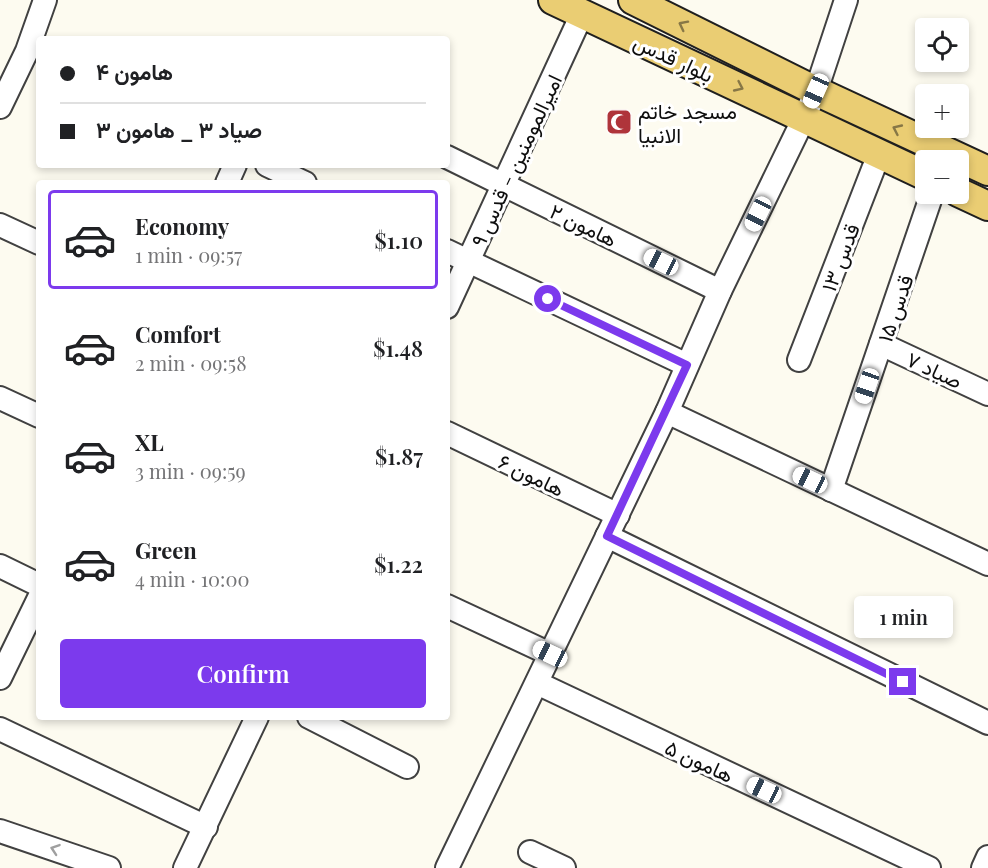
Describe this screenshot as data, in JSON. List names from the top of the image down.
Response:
{
  "streets": {
    "main road": ["بلوار قدس"],
    "street": [
      "امیرالمومنین - قدس ۹",
      "هامون ۲",
      "قدس ۱۳",
      "قدس ۱۵",
      "صیاد ۷",
      "هامون ۶",
      "هامون ۵"
    ]
  },
  "crossings": [
    ["بلوار قدس", "امیرالمومنین - قدس ۹"],
    ["بلوار قدس", "قدس ۱۳"],
    ["امیرالمومنین - قدس ۹", "هامون ۲"],
    ["قدس ۱۵", "صیاد ۷"]
  ],
  "places": {
    "mosque": ["مسجد خاتم الانبیا"]
  },
  "page": {
    "map_buttons": ["+", "−"],
    "banner": ["هامون ۴", "صیاد ۳ _ هامون ۳"],
    "list": [
      {
        "name": "Economy",
        "note": "1 min · 09:57",
        "value": "$1.10"
      },
      {
        "name": "Comfort",
        "note": "2 min · 09:58",
        "value": "$1.48"
      },
      {
        "name": "XL",
        "note": "3 min · 09:59",
        "value": "$1.87"
      },
      {
        "name": "Green",
        "note": "4 min · 10:00",
        "value": "$1.22"
      }
    ],
    "bubble": "1 min",
    "buttons": "Confirm"
  }
}
